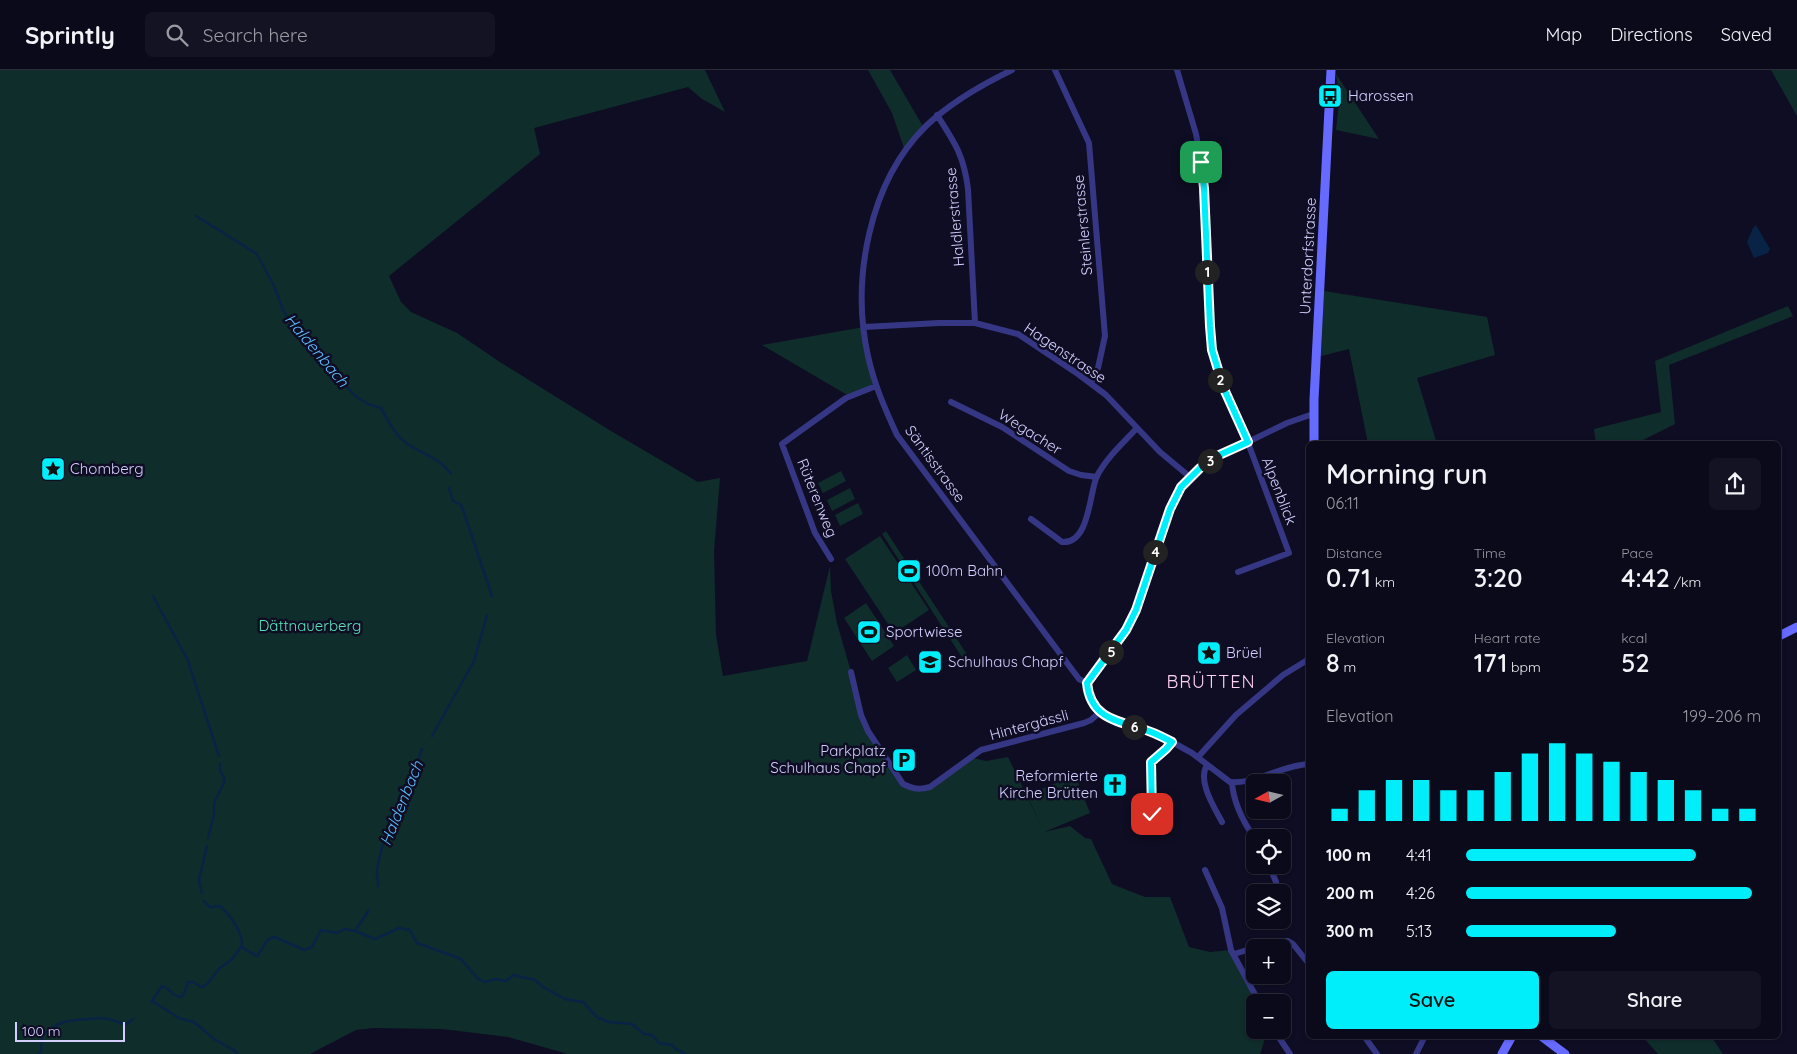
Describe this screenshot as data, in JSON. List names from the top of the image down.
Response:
{
  "streets": {
    "street": [
      "Haldlerstrasse",
      "Steinlerstrasse",
      "Unterdorfstrasse",
      "Hagenstrasse",
      "Wegacher",
      "Säntisstrasse",
      "Alpenblick",
      "Rüterenweg",
      "Hintergässli"
    ]
  },
  "crossings": [
    ["Haldlerstrasse", "Hagenstrasse"],
    ["Haldlerstrasse", "Säntisstrasse"],
    ["Steinlerstrasse", "Hagenstrasse"],
    ["Hagenstrasse", "Säntisstrasse"],
    ["Säntisstrasse", "Rüterenweg"],
    ["Säntisstrasse", "Hintergässli"]
  ],
  "districts": ["BRÜTTEN"],
  "water": ["Haldenbach"],
  "parks": ["Dättnauerberg"],
  "places": {
    "bus stop": ["Harossen"],
    "place": ["Chomberg", "Brüel"],
    "sports": ["100m Bahn", "Sportwiese"],
    "school or university": ["Schulhaus Chapf"],
    "parking": ["Parkplatz Schulhaus Chapf"],
    "church": ["Reformierte Kirche Brütten"]
  },
  "scale_bar": "100 m",
  "north": "left",
  "page": {
    "header": "Sprintly",
    "search": "Search here",
    "nav": ["Map", "Directions", "Saved"],
    "pins": [
      "1",
      "2",
      "3",
      "4",
      "5",
      "6"
    ],
    "heading": ["Morning run", "06:11"],
    "stats": [
      ["Distance", "0.71 km"],
      ["Time", "3:20"],
      ["Pace", "4:42 /km"],
      ["Elevation", "8 m"],
      ["Heart rate", "171 bpm"],
      ["kcal", "52"]
    ],
    "chart": ["Elevation", "199–206 m"],
    "map_buttons": ["+", "−"],
    "list": [
      {
        "name": "100 m",
        "note": "4:41"
      },
      {
        "name": "200 m",
        "note": "4:26"
      },
      {
        "name": "300 m",
        "note": "5:13"
      }
    ],
    "buttons": ["Save", "Share"],
    "scale": "100 m"
  }
}
